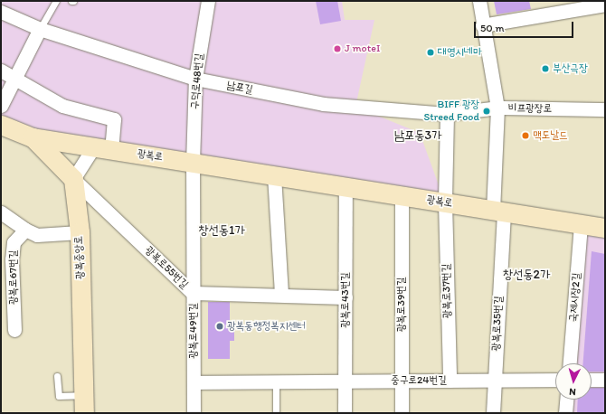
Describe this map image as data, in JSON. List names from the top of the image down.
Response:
{
  "streets": {
    "main road": ["광복로", "광복중앙로"],
    "street": [
      "구덕로48번길",
      "남포길",
      "비프광장로",
      "광복로55번길",
      "광복로67번길",
      "광복로37번길",
      "국제시장2길",
      "광복로43번길",
      "광복로39번길",
      "광복로35번길",
      "광복로49번길",
      "중구로24번길"
    ]
  },
  "crossings": [
    ["구덕로48번길", "남포길"],
    ["구덕로48번길", "광복로"],
    ["구덕로48번길", "광복로49번길"],
    ["남포길", "비프광장로"],
    ["광복로", "광복로37번길"],
    ["광복로", "국제시장2길"],
    ["광복로", "광복로43번길"],
    ["광복로", "광복로39번길"],
    ["광복로", "광복로35번길"],
    ["광복로", "광복로49번길"],
    ["광복중앙로", "광복로55번길"],
    ["광복로55번길", "광복로43번길"],
    ["광복로55번길", "광복로49번길"],
    ["광복로37번길", "중구로24번길"],
    ["광복로43번길", "중구로24번길"],
    ["광복로39번길", "중구로24번길"],
    ["광복로35번길", "중구로24번길"],
    ["광복로49번길", "중구로24번길"]
  ],
  "districts": ["남포동3가", "창선동1가", "창선동2가"],
  "places": [
    "J moteI",
    "대영시네마",
    "부산극장",
    "BIFF 광장 Streed Food",
    "맥도날드",
    "광복동행정복지센터"
  ],
  "scale_bar": "50 m",
  "north": "bottom"
}
